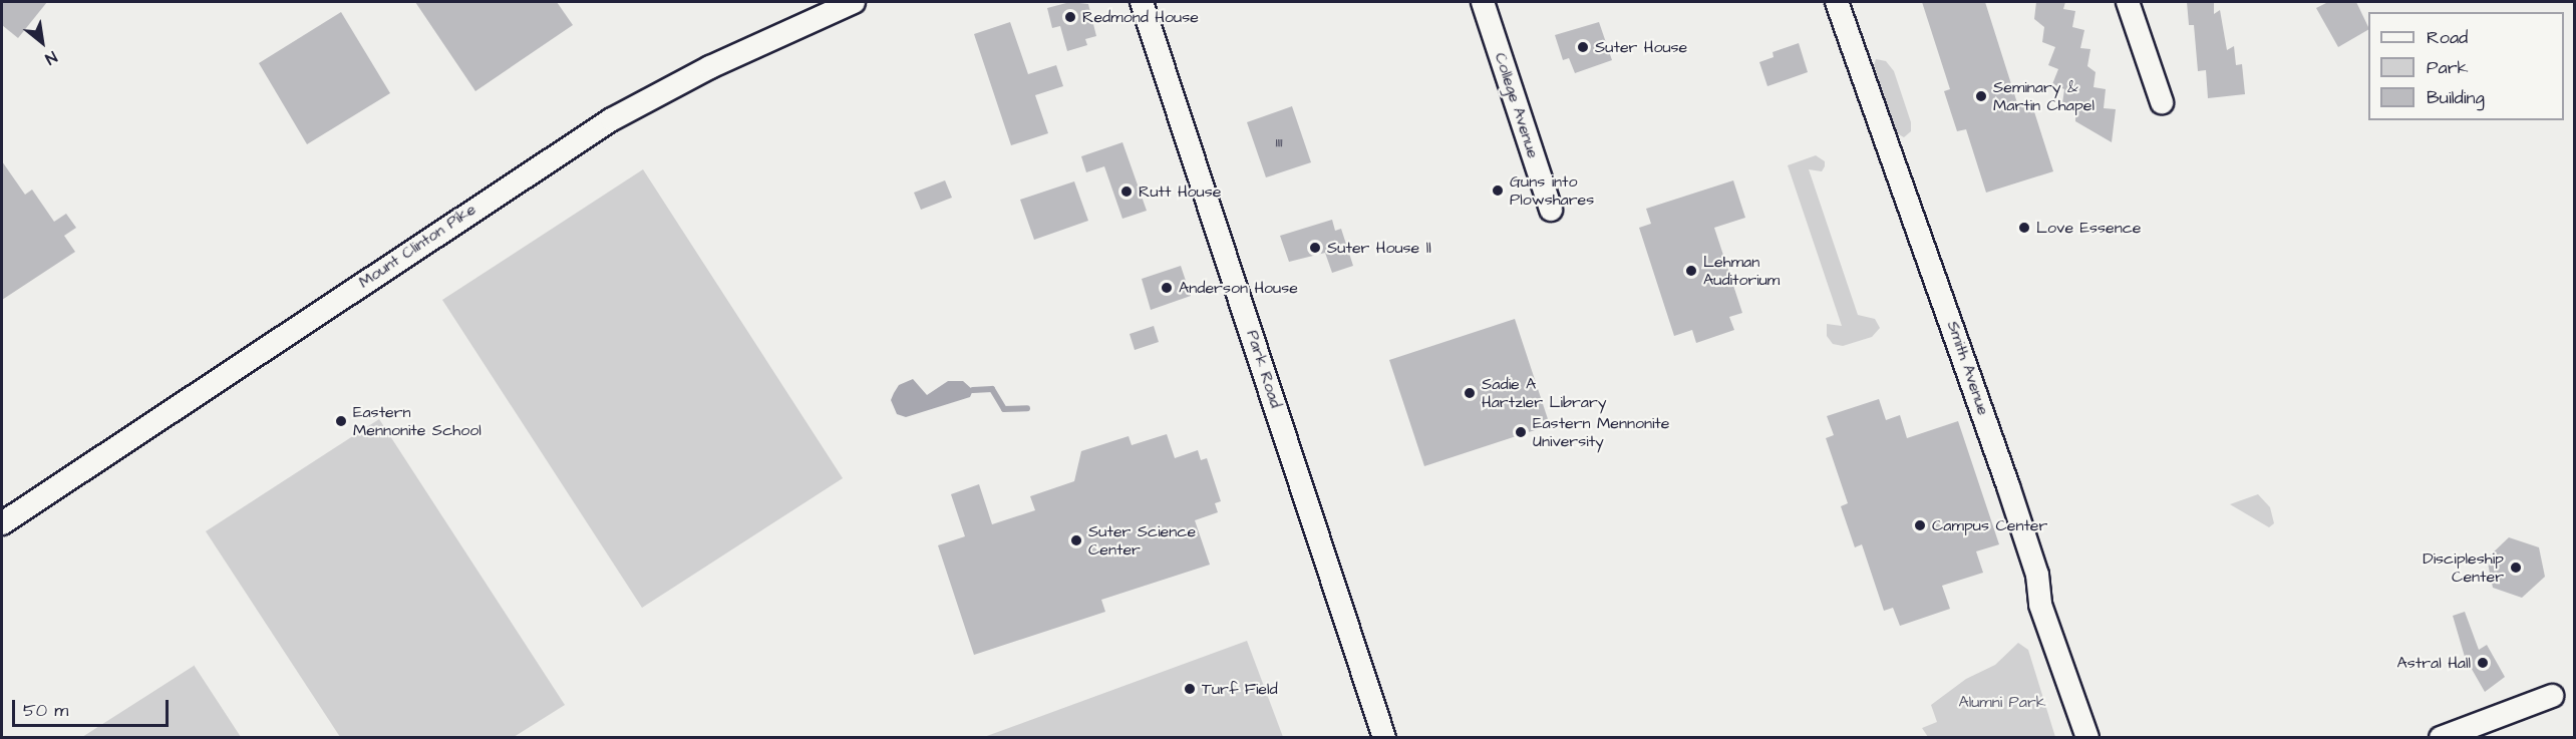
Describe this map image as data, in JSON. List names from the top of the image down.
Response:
{
  "streets": {
    "street": [
      "College Avenue",
      "Mount Clinton Pike",
      "Smith Avenue",
      "Park Road"
    ]
  },
  "parks": ["Alumni Park"],
  "places": [
    "Redmond House",
    "Suter House",
    "Seminary & Martin Chapel",
    "Guns into Plowshares",
    "Rutt House",
    "Love Essence",
    "Suter House ll",
    "Lehman Auditorium",
    "Anderson House",
    "Sadie A Hartzler Library",
    "Eastern Mennonite School",
    "Eastern Mennonite University",
    "Campus Center",
    "Suter Science Center",
    "Discipleship Center",
    "Astral Hall",
    "Turf Field"
  ],
  "house_numbers": ["1111"],
  "legend": ["Road", "Park", "Building"],
  "scale_bar": "50 m",
  "north": "bottom right"
}
